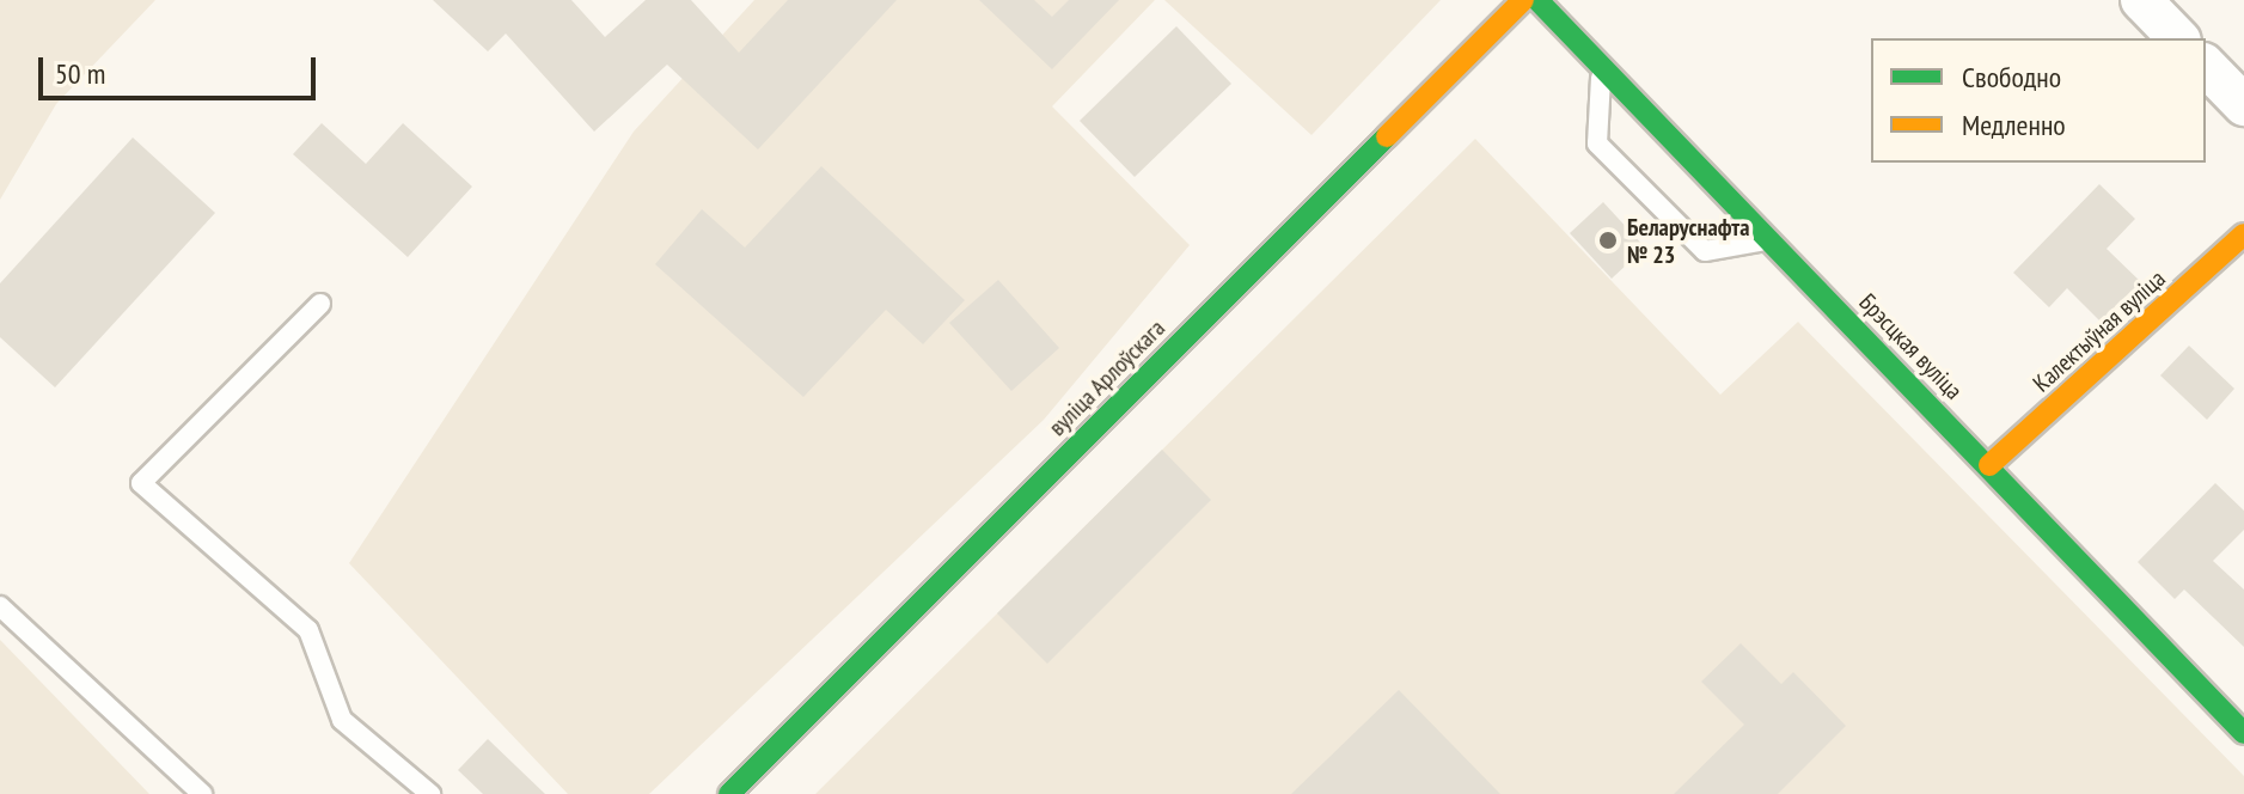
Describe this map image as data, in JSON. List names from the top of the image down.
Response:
{
  "streets": {
    "street": ["Калектыўная вуліца", "Брэсцкая вуліца", "вуліца Арлоўскага"]
  },
  "crossings": [
    ["Калектыўная вуліца", "Брэсцкая вуліца"]
  ],
  "places": ["Беларуснафта № 23"],
  "legend": ["Свободно", "Медленно"],
  "scale_bar": "50 m"
}
